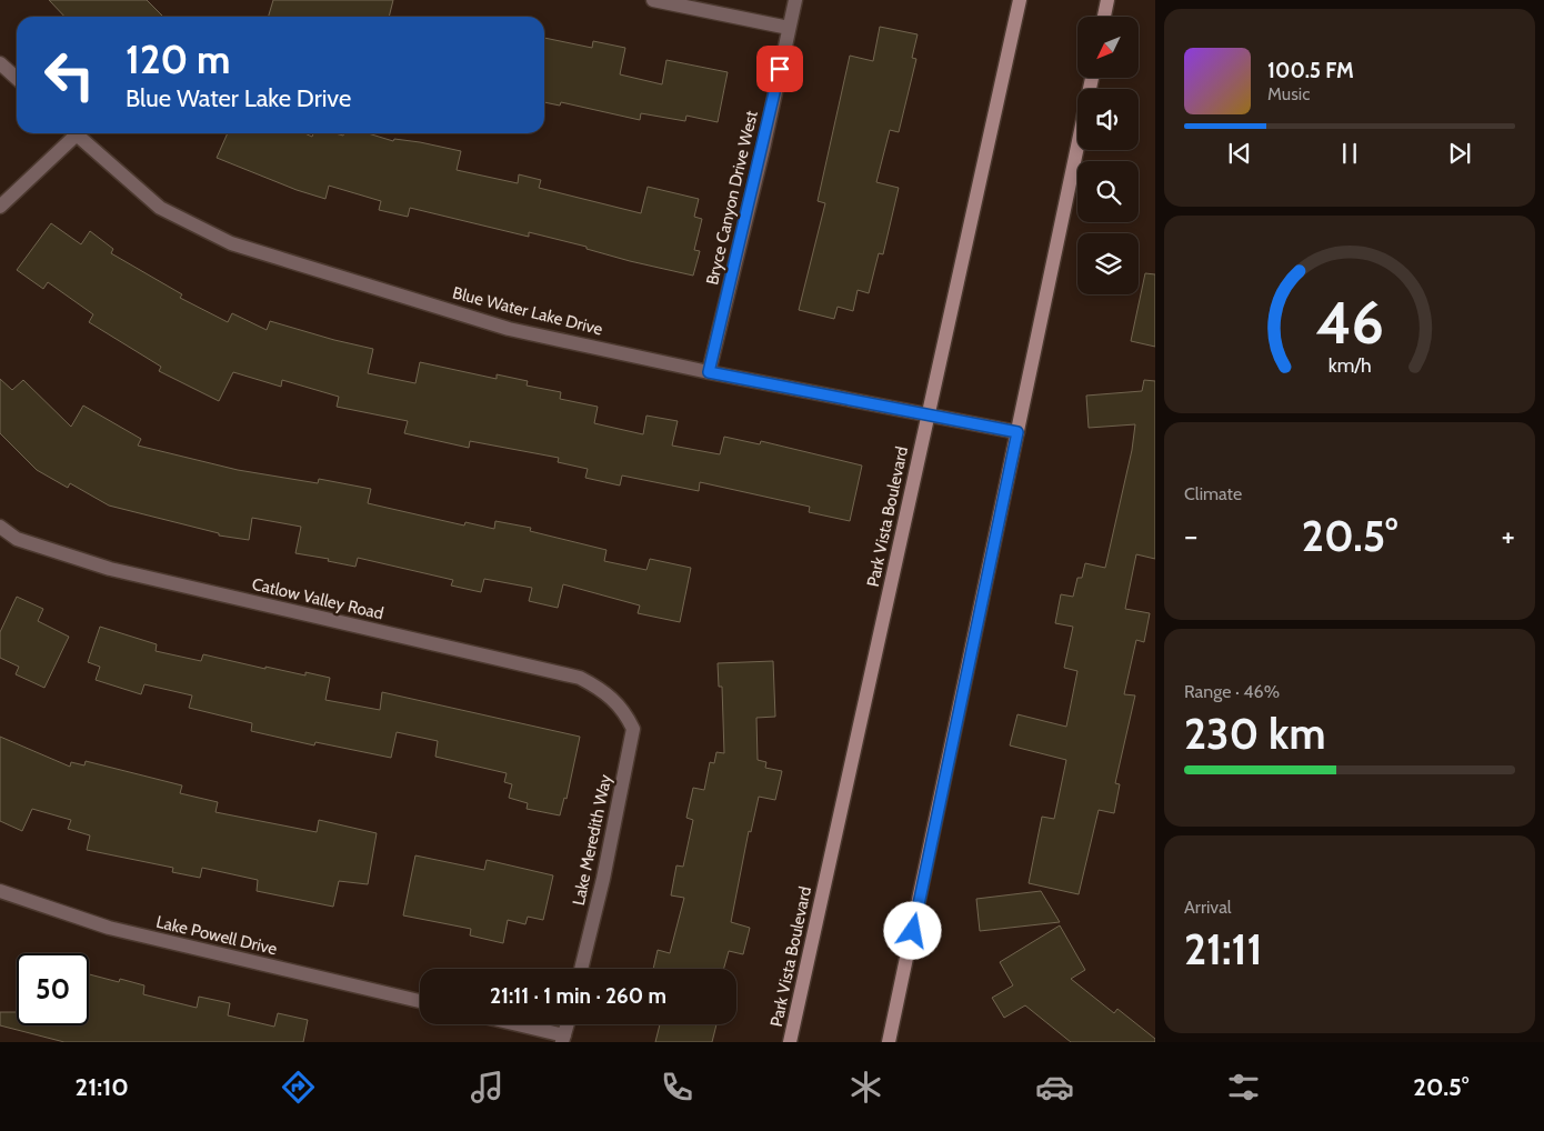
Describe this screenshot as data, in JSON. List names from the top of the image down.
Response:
{
  "streets": {
    "main road": ["Park Vista Boulevard"],
    "street": [
      "Bryce Canyon Drive West",
      "Blue Water Lake Drive",
      "Catlow Valley Road",
      "Lake Meredith Way",
      "Lake Powell Drive"
    ]
  },
  "crossings": [
    ["Bryce Canyon Drive West", "Blue Water Lake Drive"],
    ["Blue Water Lake Drive", "Park Vista Boulevard"],
    ["Catlow Valley Road", "Lake Meredith Way"]
  ],
  "north": "bottom left",
  "page": {
    "turn": ["120 m", "Blue Water Lake Drive"],
    "song": ["100.5 FM", "Music"],
    "tile": [
      "Climate",
      ["Range · 46%", "230 km"],
      ["Arrival", "21:11"]
    ],
    "heat": ["−", "20.5°", "+"],
    "limit": "50",
    "trip": "21:11 · 1 min · 260 m",
    "tabs": ["21:10", "20.5°"],
    "gauge": ["46", "km/h"]
  }
}
